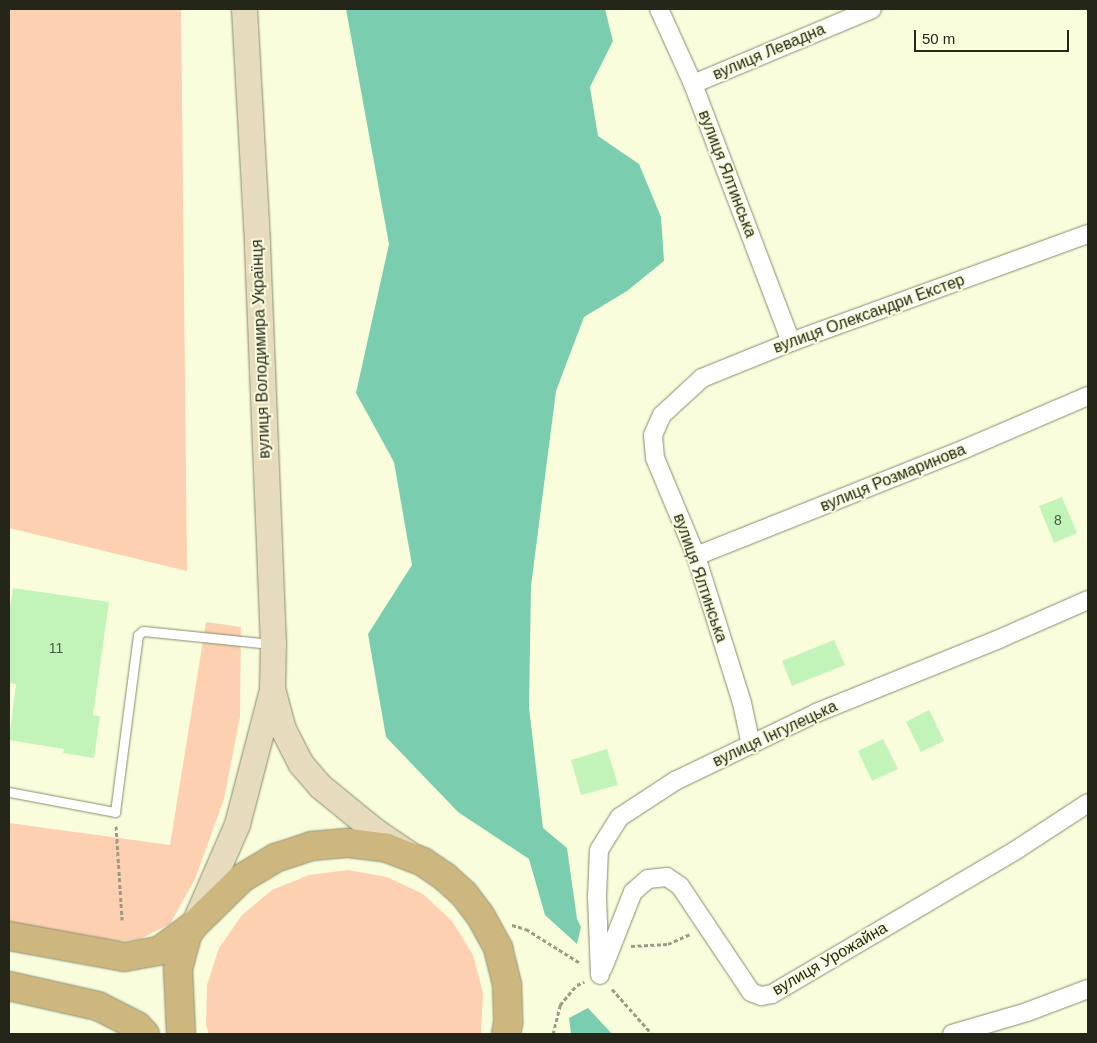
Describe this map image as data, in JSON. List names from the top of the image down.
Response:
{
  "streets": {
    "main road": ["вулиця Володимира Українця"],
    "street": [
      "вулиця Левадна",
      "вулиця Ялтинська",
      "вулиця Олександри Екстер",
      "вулиця Розмаринова",
      "вулиця Інгулецька",
      "вулиця Урожайна"
    ]
  },
  "crossings": [
    ["вулиця Левадна", "вулиця Ялтинська"],
    ["вулиця Ялтинська", "вулиця Олександри Екстер"],
    ["вулиця Ялтинська", "вулиця Розмаринова"],
    ["вулиця Ялтинська", "вулиця Інгулецька"],
    ["вулиця Інгулецька", "вулиця Урожайна"]
  ],
  "house_numbers": ["8", "11"],
  "scale_bar": "50 m"
}
